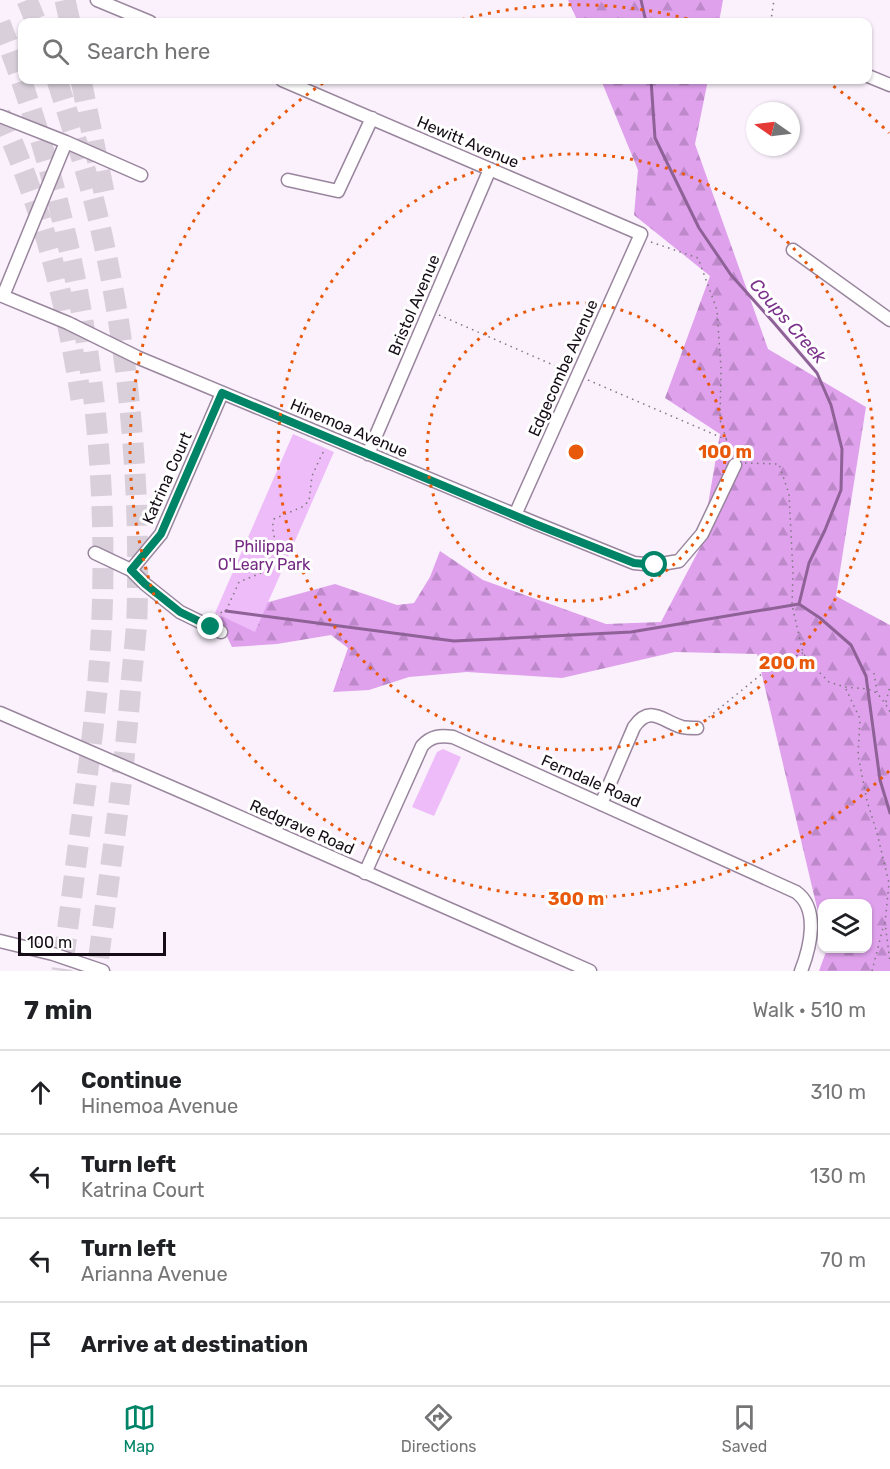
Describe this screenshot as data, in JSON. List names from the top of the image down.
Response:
{
  "streets": {
    "street": [
      "Hewitt Avenue",
      "Bristol Avenue",
      "Edgecombe Avenue",
      "Hinemoa Avenue",
      "Katrina Court",
      "Ferndale Road",
      "Redgrave Road"
    ]
  },
  "crossings": [
    ["Hewitt Avenue", "Bristol Avenue"],
    ["Hewitt Avenue", "Edgecombe Avenue"],
    ["Bristol Avenue", "Hinemoa Avenue"],
    ["Edgecombe Avenue", "Hinemoa Avenue"],
    ["Hinemoa Avenue", "Katrina Court"],
    ["Ferndale Road", "Redgrave Road"]
  ],
  "water": ["Coups Creek"],
  "parks": ["Philippa O'Leary Park"],
  "scale_bar": "100 m",
  "north": "left",
  "page": {
    "search": "Search here",
    "scale": "100 m",
    "heading": ["7 min", "Walk · 510 m"],
    "list": [
      ["Continue", "Hinemoa Avenue", "310 m"],
      ["Turn left", "Katrina Court", "130 m"],
      ["Turn left", "Arianna Avenue", "70 m"],
      "Arrive at destination"
    ],
    "nav": ["Map", "Directions", "Saved"]
  },
  "rings": ["100 m", "200 m", "300 m"]
}
